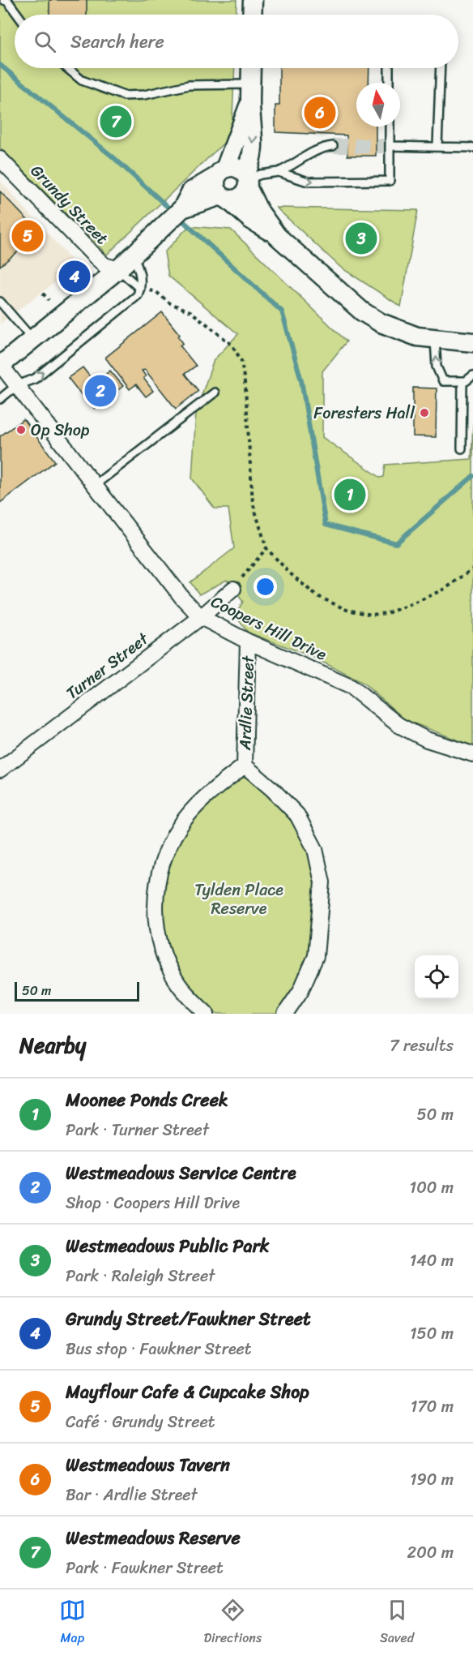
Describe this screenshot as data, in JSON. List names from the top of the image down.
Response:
{
  "streets": {
    "street": [
      "Grundy Street",
      "Coopers Hill Drive",
      "Turner Street",
      "Ardlie Street"
    ]
  },
  "crossings": [
    ["Coopers Hill Drive", "Turner Street"],
    ["Coopers Hill Drive", "Ardlie Street"]
  ],
  "parks": ["Tylden Place Reserve"],
  "places": ["Foresters Hall", "Op Shop"],
  "scale_bar": "50 m",
  "north": "top",
  "page": {
    "search": "Search here",
    "pins": [
      "6",
      "7",
      "5",
      "3",
      "4",
      "2",
      "1"
    ],
    "scale": "50 m",
    "heading": ["Nearby", "7 results"],
    "list": [
      {
        "mark": "1",
        "name": "Moonee Ponds Creek",
        "note": "Park · Turner Street",
        "value": "50 m"
      },
      {
        "mark": "2",
        "name": "Westmeadows Service Centre",
        "note": "Shop · Coopers Hill Drive",
        "value": "100 m"
      },
      {
        "mark": "3",
        "name": "Westmeadows Public Park",
        "note": "Park · Raleigh Street",
        "value": "140 m"
      },
      {
        "mark": "4",
        "name": "Grundy Street/Fawkner Street",
        "note": "Bus stop · Fawkner Street",
        "value": "150 m"
      },
      {
        "mark": "5",
        "name": "Mayflour Cafe & Cupcake Shop",
        "note": "Café · Grundy Street",
        "value": "170 m"
      },
      {
        "mark": "6",
        "name": "Westmeadows Tavern",
        "note": "Bar · Ardlie Street",
        "value": "190 m"
      },
      {
        "mark": "7",
        "name": "Westmeadows Reserve",
        "note": "Park · Fawkner Street",
        "value": "200 m"
      }
    ],
    "nav": ["Map", "Directions", "Saved"]
  }
}
